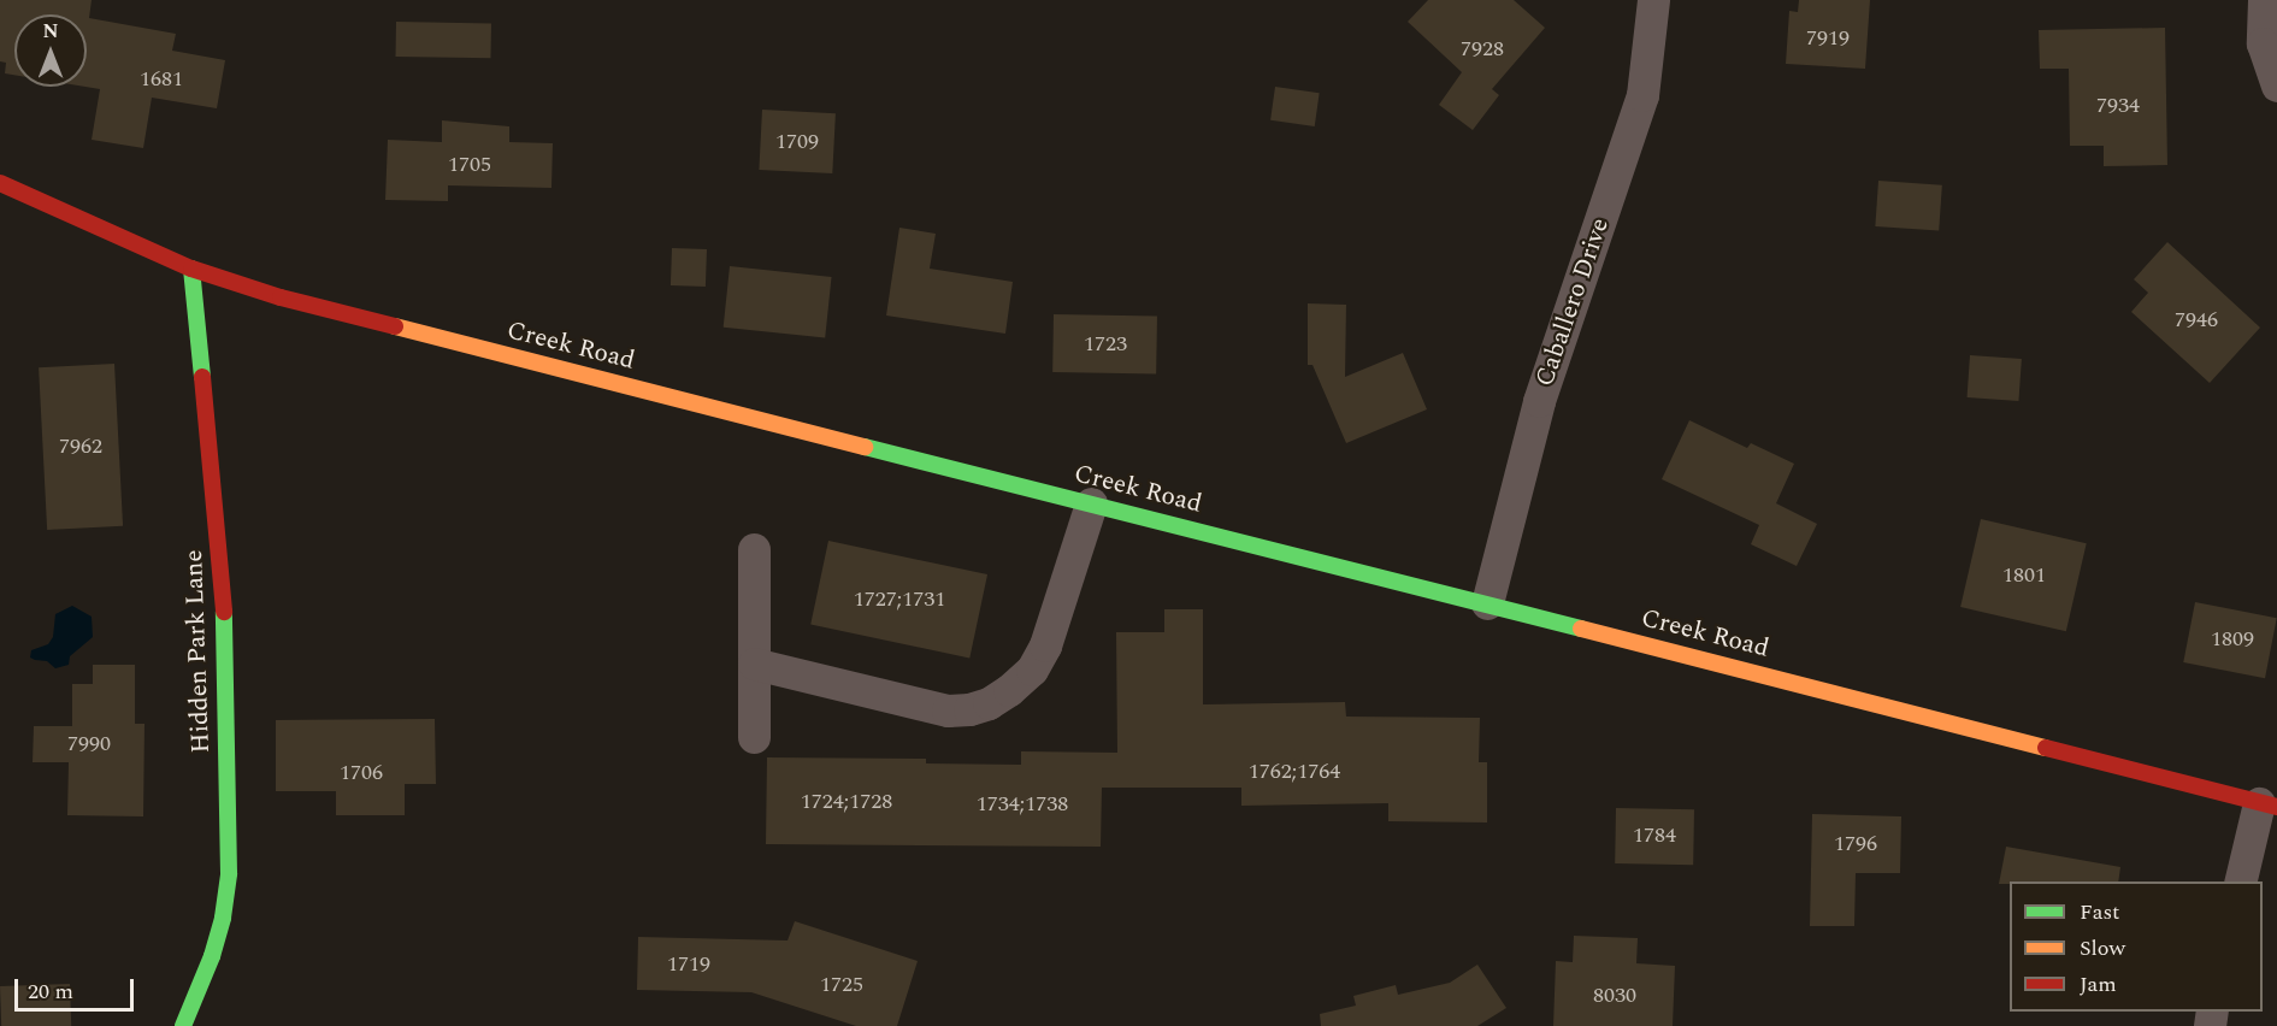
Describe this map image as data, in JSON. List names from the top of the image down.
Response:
{
  "streets": {
    "street": ["Caballero Drive", "Creek Road", "Hidden Park Lane"]
  },
  "crossings": [
    ["Caballero Drive", "Creek Road"],
    ["Creek Road", "Hidden Park Lane"]
  ],
  "house_numbers": [
    "7919",
    "7928",
    "1681",
    "7934",
    "1709",
    "1705",
    "7946",
    "1723",
    "7962",
    "1801",
    "1727;1731",
    "1809",
    "7990",
    "1762;1764",
    "1706",
    "1724;1728",
    "1734;1738",
    "1784",
    "1796",
    "1719",
    "1725",
    "8030"
  ],
  "legend": ["Fast", "Slow", "Jam"],
  "scale_bar": "20 m",
  "north": "top"
}
